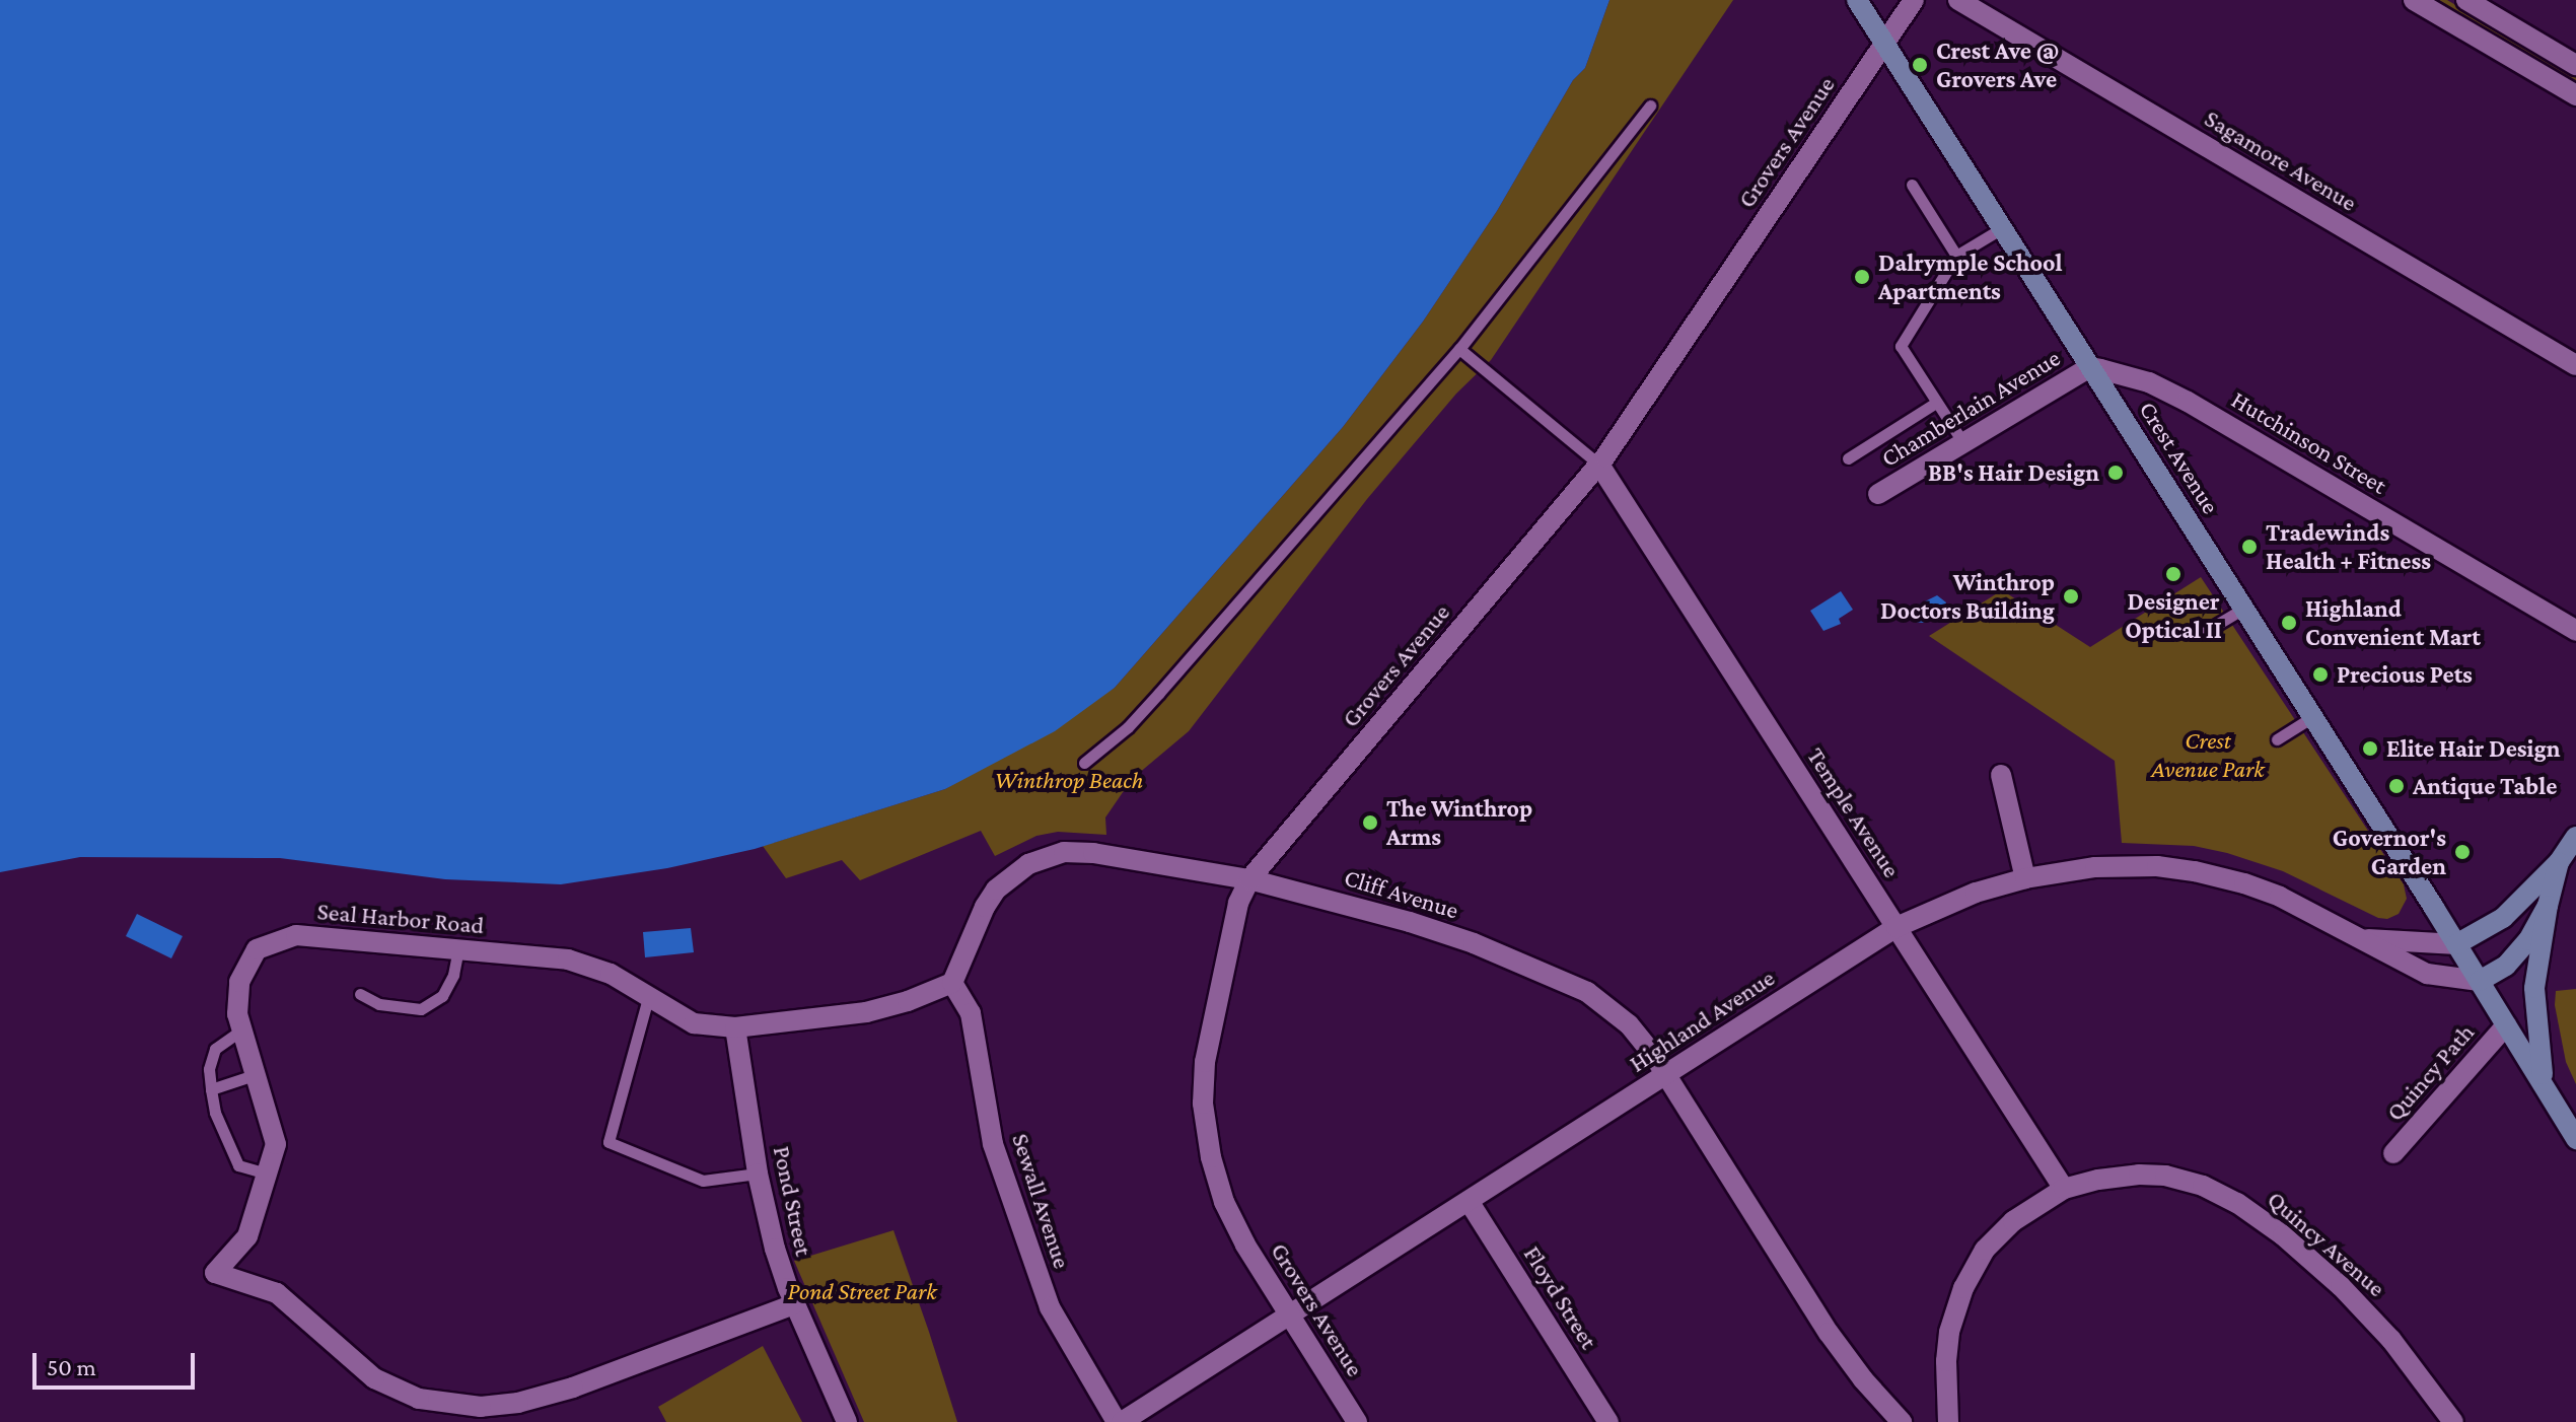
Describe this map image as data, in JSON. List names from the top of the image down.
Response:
{
  "streets": {
    "main road": ["Crest Avenue"],
    "street": [
      "Grovers Avenue",
      "Sagamore Avenue",
      "Chamberlain Avenue",
      "Hutchinson Street",
      "Temple Avenue",
      "Cliff Avenue",
      "Seal Harbor Road",
      "Highland Avenue",
      "Quincy Path",
      "Pond Street",
      "Sewall Avenue",
      "Quincy Avenue",
      "Floyd Street"
    ]
  },
  "crossings": [
    ["Grovers Avenue", "Crest Avenue"],
    ["Grovers Avenue", "Temple Avenue"],
    ["Grovers Avenue", "Cliff Avenue"],
    ["Grovers Avenue", "Highland Avenue"],
    ["Chamberlain Avenue", "Hutchinson Street"],
    ["Chamberlain Avenue", "Crest Avenue"],
    ["Hutchinson Street", "Crest Avenue"],
    ["Crest Avenue", "Highland Avenue"],
    ["Crest Avenue", "Quincy Path"],
    ["Temple Avenue", "Highland Avenue"],
    ["Temple Avenue", "Quincy Avenue"],
    ["Cliff Avenue", "Highland Avenue"],
    ["Cliff Avenue", "Sewall Avenue"],
    ["Seal Harbor Road", "Pond Street"],
    ["Highland Avenue", "Sewall Avenue"],
    ["Highland Avenue", "Floyd Street"]
  ],
  "parks": ["Crest Avenue Park", "Winthrop Beach", "Pond Street Park"],
  "places": [
    "Crest Ave @ Grovers Ave",
    "Dalrymple School Apartments",
    "BB's Hair Design",
    "Tradewinds Health + Fitness",
    "Designer Optical II",
    "Winthrop Doctors Building",
    "Highland Convenient Mart",
    "Precious Pets",
    "Elite Hair Design",
    "Antique Table",
    "The Winthrop Arms",
    "Governor's Garden"
  ],
  "scale_bar": "50 m"
}
